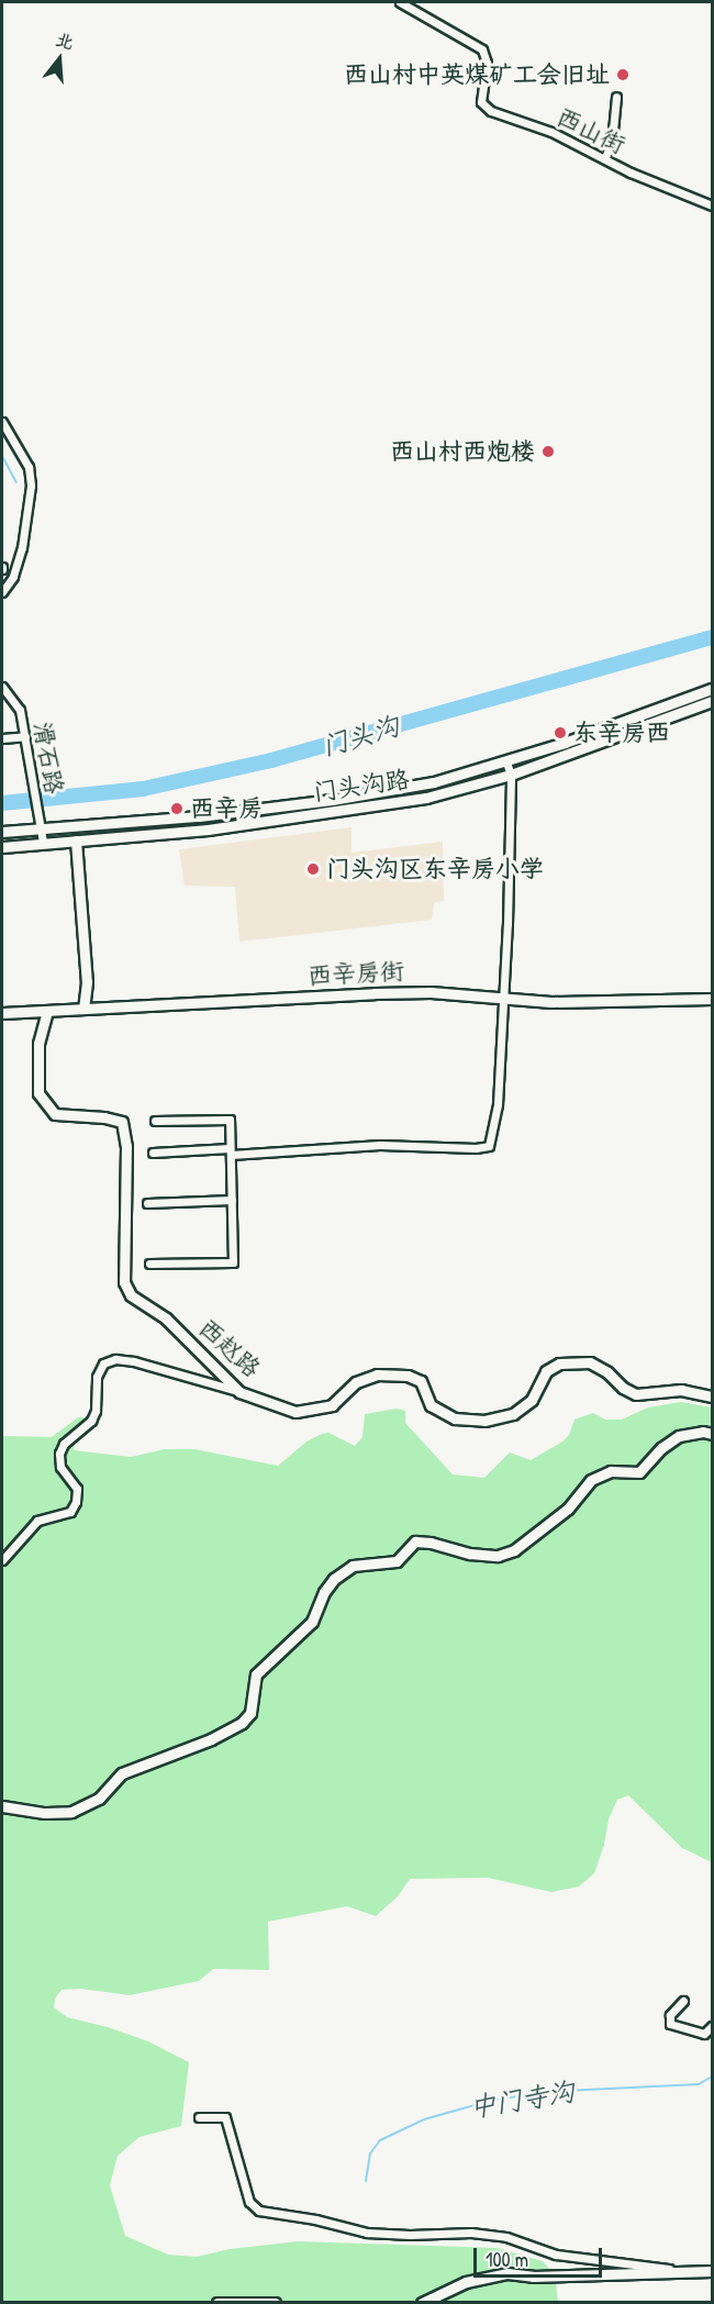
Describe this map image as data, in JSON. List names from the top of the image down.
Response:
{
  "streets": {
    "street": [
      "西山街",
      "滑石路",
      "门头沟路",
      "西辛房街",
      "西赵路"
    ]
  },
  "crossings": [
    ["滑石路", "门头沟路"],
    ["西辛房街", "西赵路"]
  ],
  "water": ["门头沟", "中门寺沟"],
  "places": [
    "西山村中英煤矿工会旧址",
    "西山村西炮楼",
    "东辛房西",
    "西辛房",
    "门头沟区东辛房小学"
  ],
  "scale_bar": "100 m",
  "north": "top"
}
